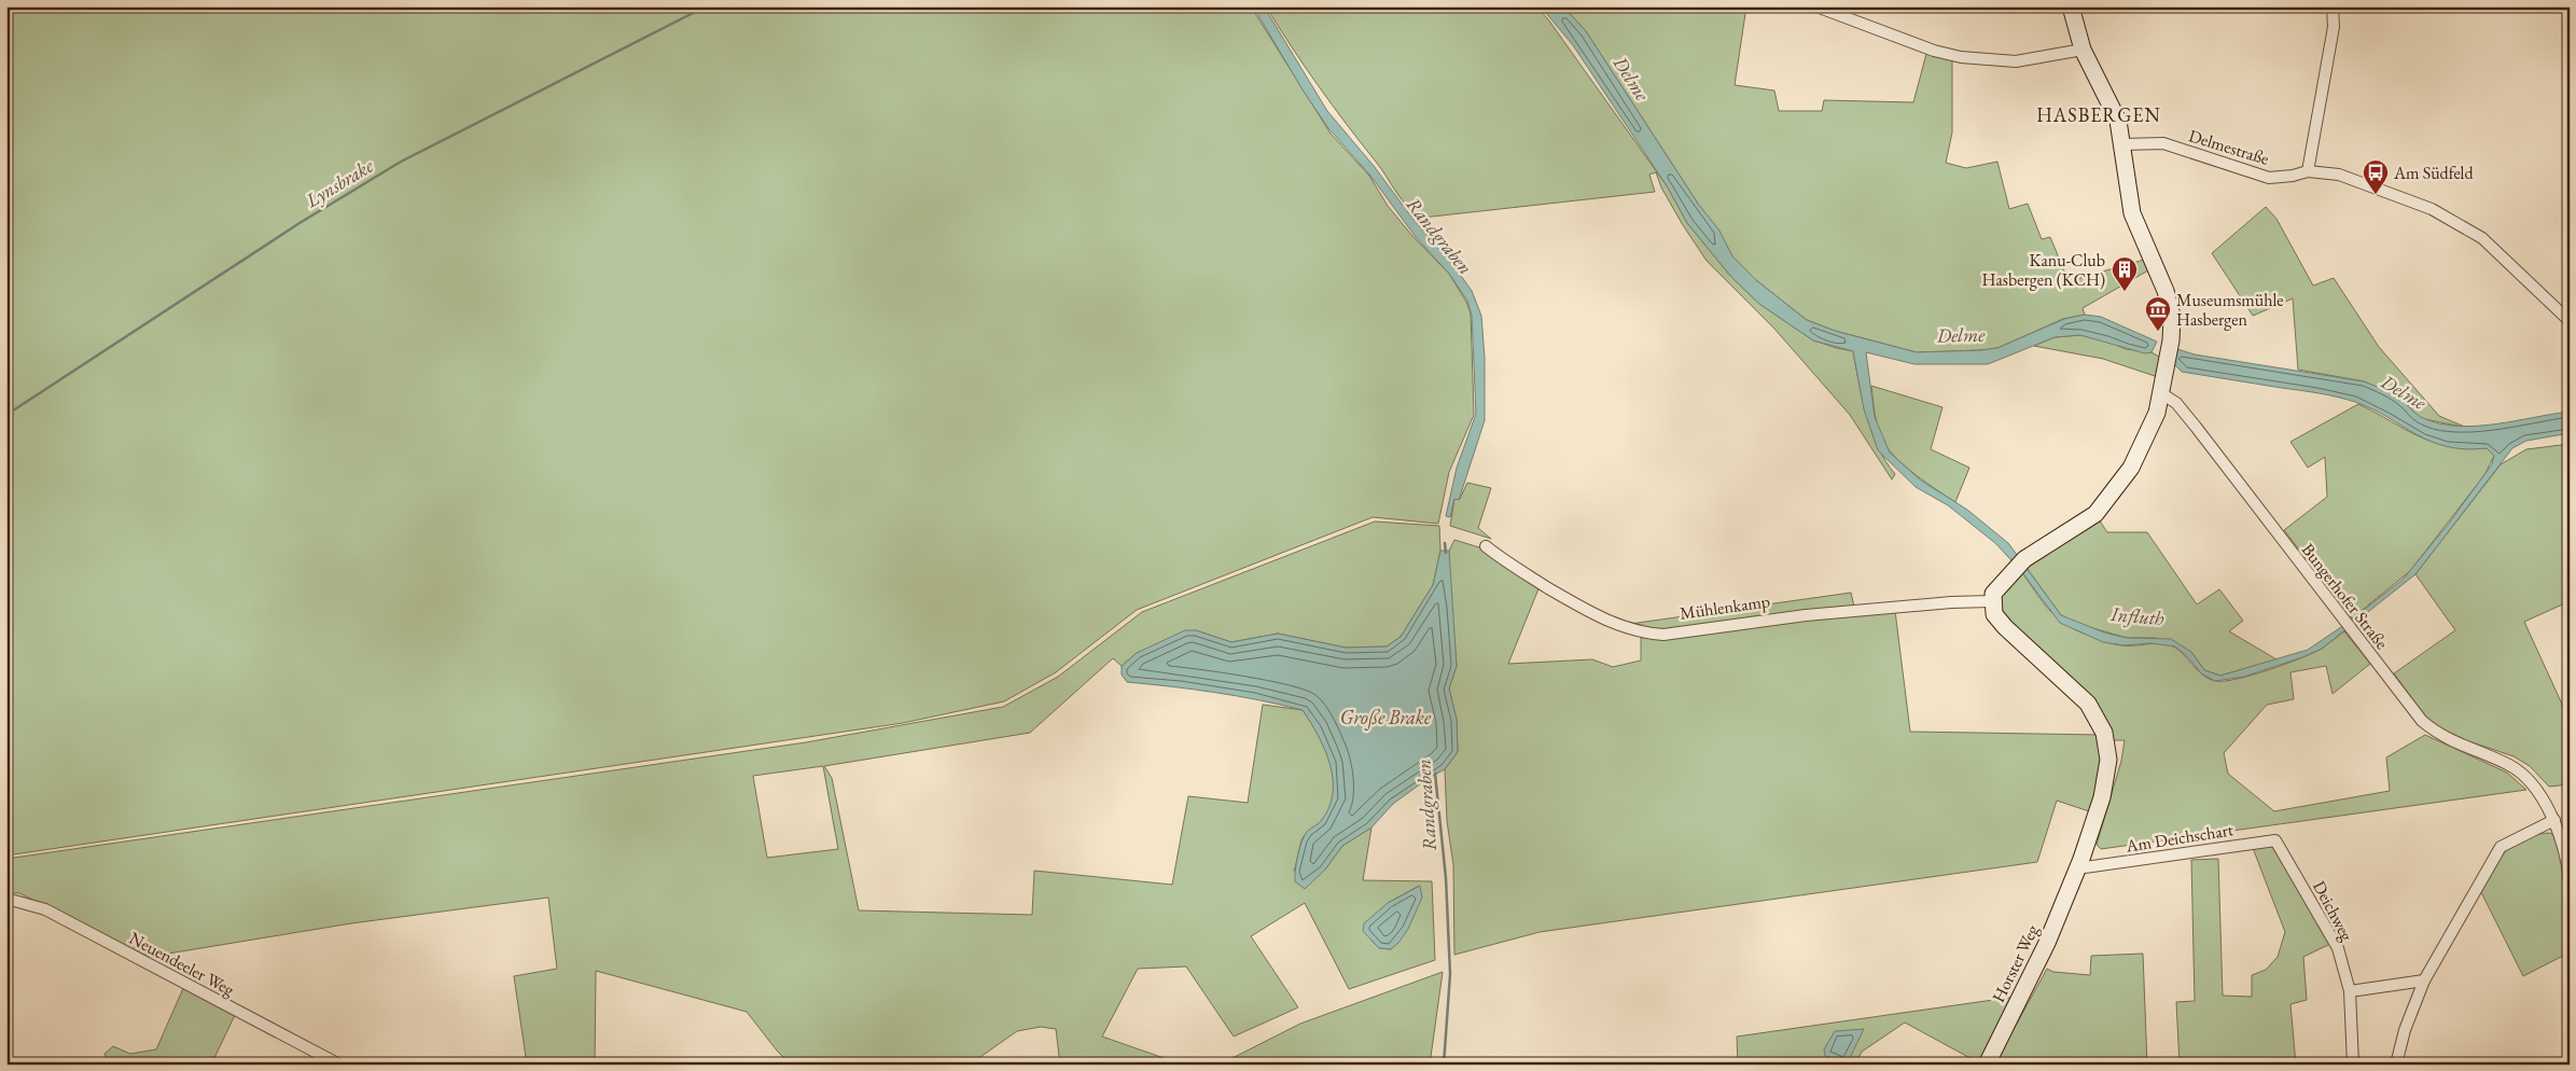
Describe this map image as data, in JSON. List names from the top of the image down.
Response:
{
  "streets": {
    "street": [
      "Delmestraße",
      "Bungerhofer Straße",
      "Mühlenkamp",
      "Am Deichschart",
      "Deichweg",
      "Neuendeeler Weg",
      "Horster Weg"
    ]
  },
  "crossings": [
    ["Am Deichschart", "Deichweg"],
    ["Am Deichschart", "Horster Weg"]
  ],
  "districts": ["HASBERGEN"],
  "water": [
    "Delme",
    "Lynsbrake",
    "Randgraben",
    "Influth",
    "Große Brake"
  ],
  "places": {
    "bus stop": ["Am Südfeld"],
    "building": ["Kanu-Club Hasbergen (KCH)"],
    "museum": ["Museumsmühle Hasbergen"]
  }
}
